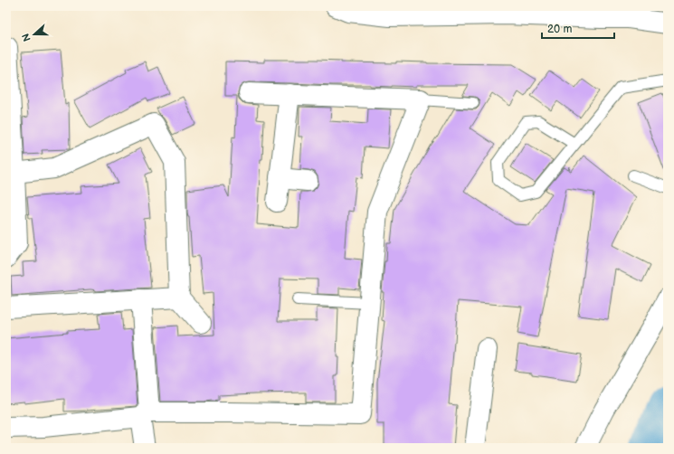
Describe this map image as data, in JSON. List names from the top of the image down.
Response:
{
  "scale_bar": "20 m",
  "north": "left"
}
